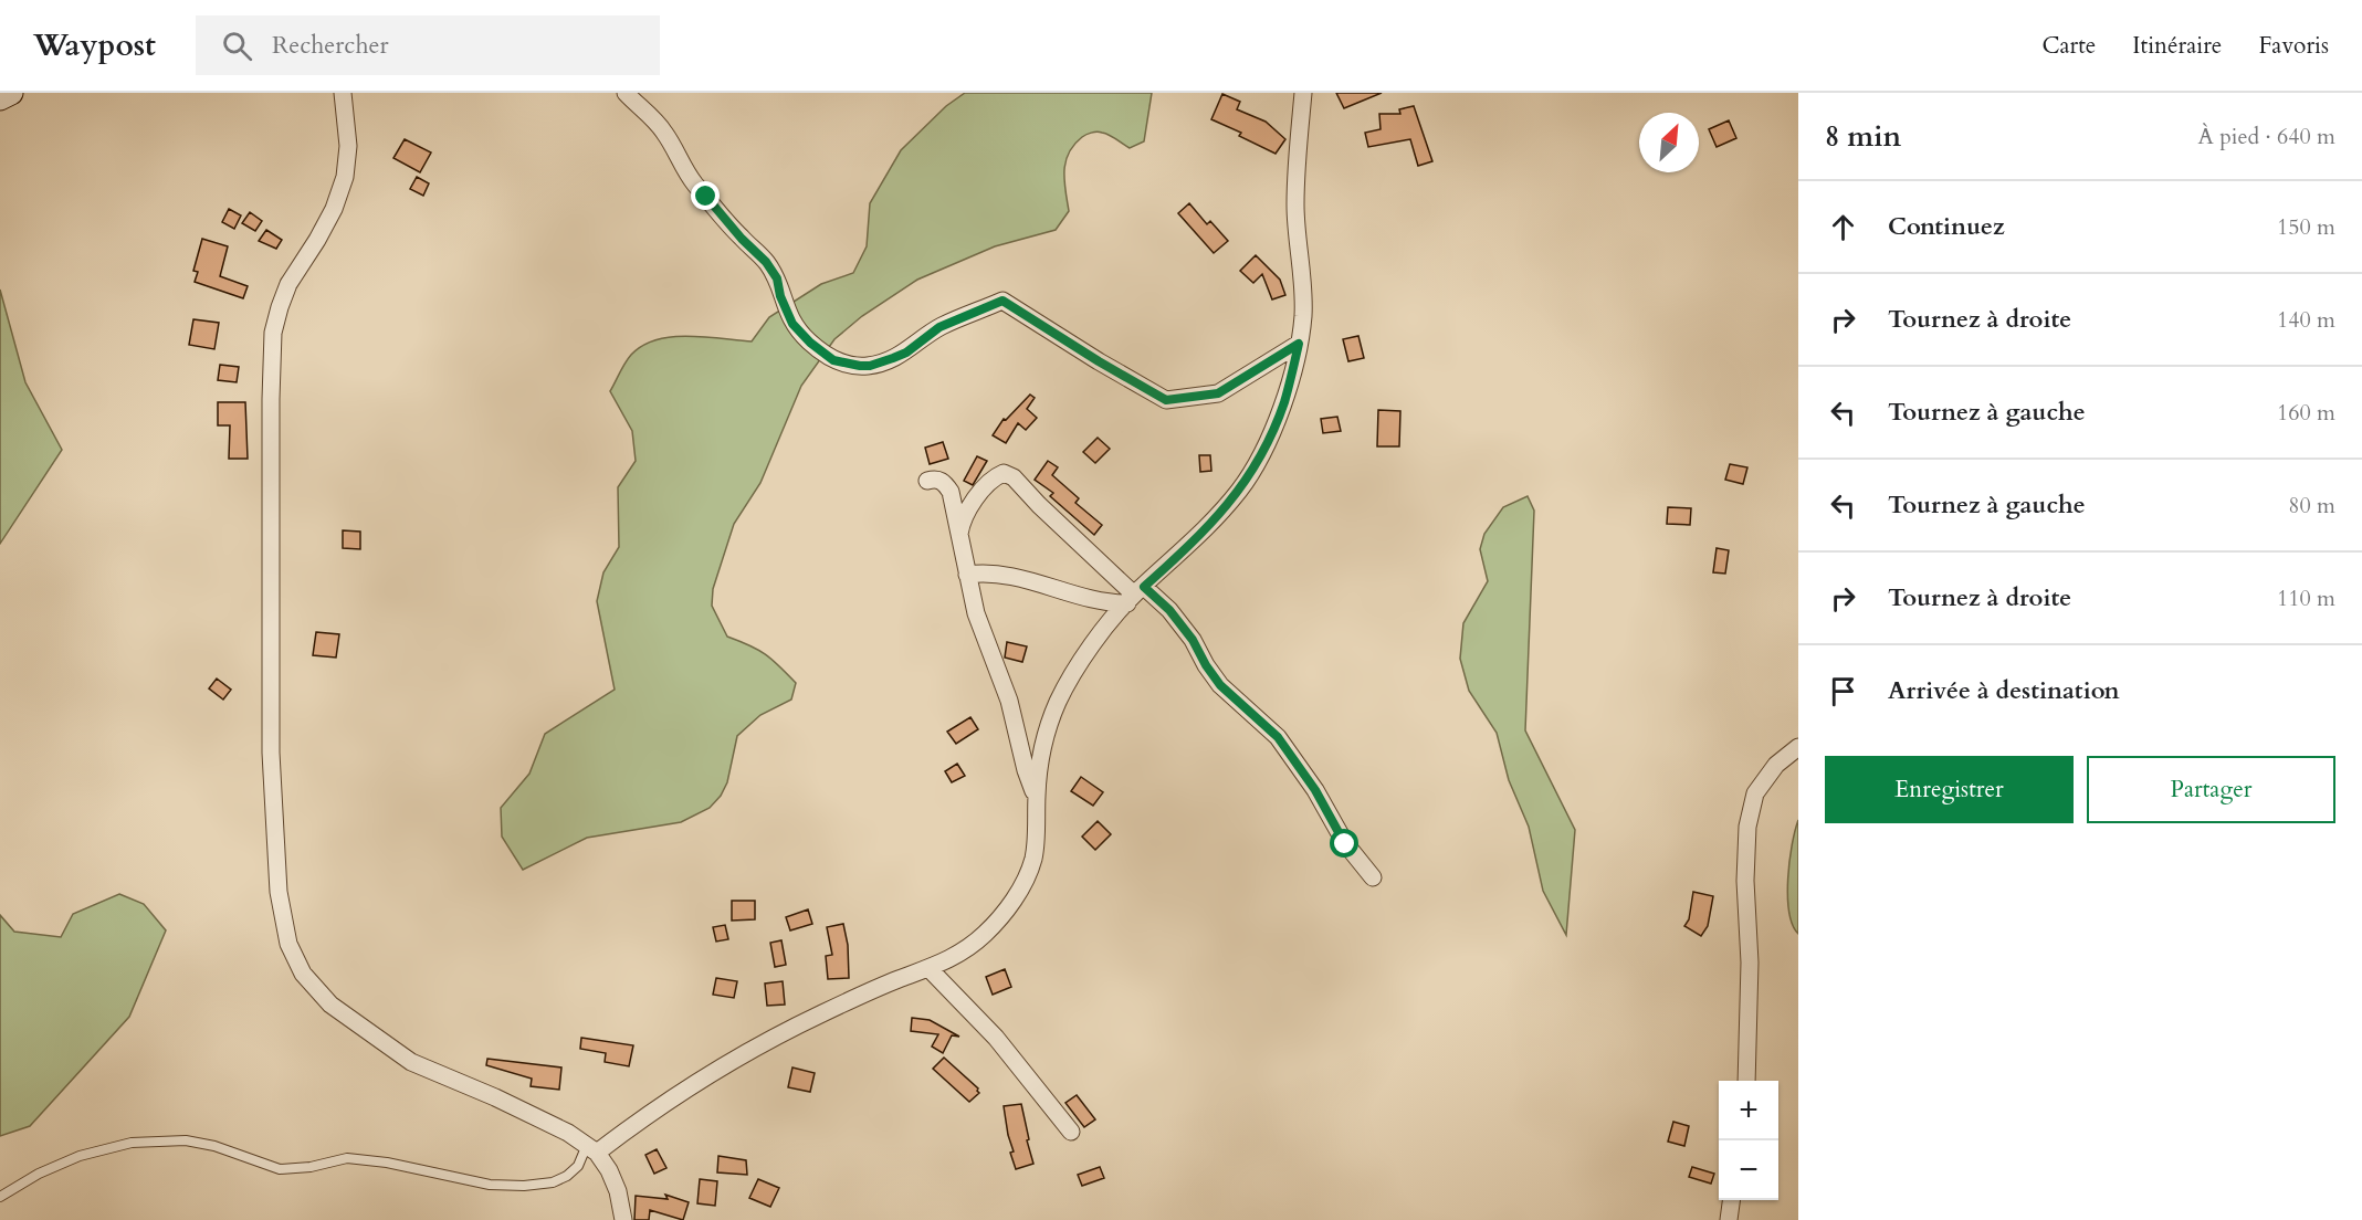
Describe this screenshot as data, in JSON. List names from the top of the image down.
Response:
{
  "north": "top right",
  "page": {
    "header": "Waypost",
    "search": "Rechercher",
    "nav": ["Carte", "Itinéraire", "Favoris"],
    "heading": ["8 min", "À pied · 640 m"],
    "list": [
      ["Continuez", "150 m"],
      ["Tournez à droite", "140 m"],
      ["Tournez à gauche", "160 m"],
      ["Tournez à gauche", "80 m"],
      ["Tournez à droite", "110 m"],
      "Arrivée à destination"
    ],
    "buttons": ["Enregistrer", "Partager"],
    "map_buttons": ["+", "−"]
  }
}
